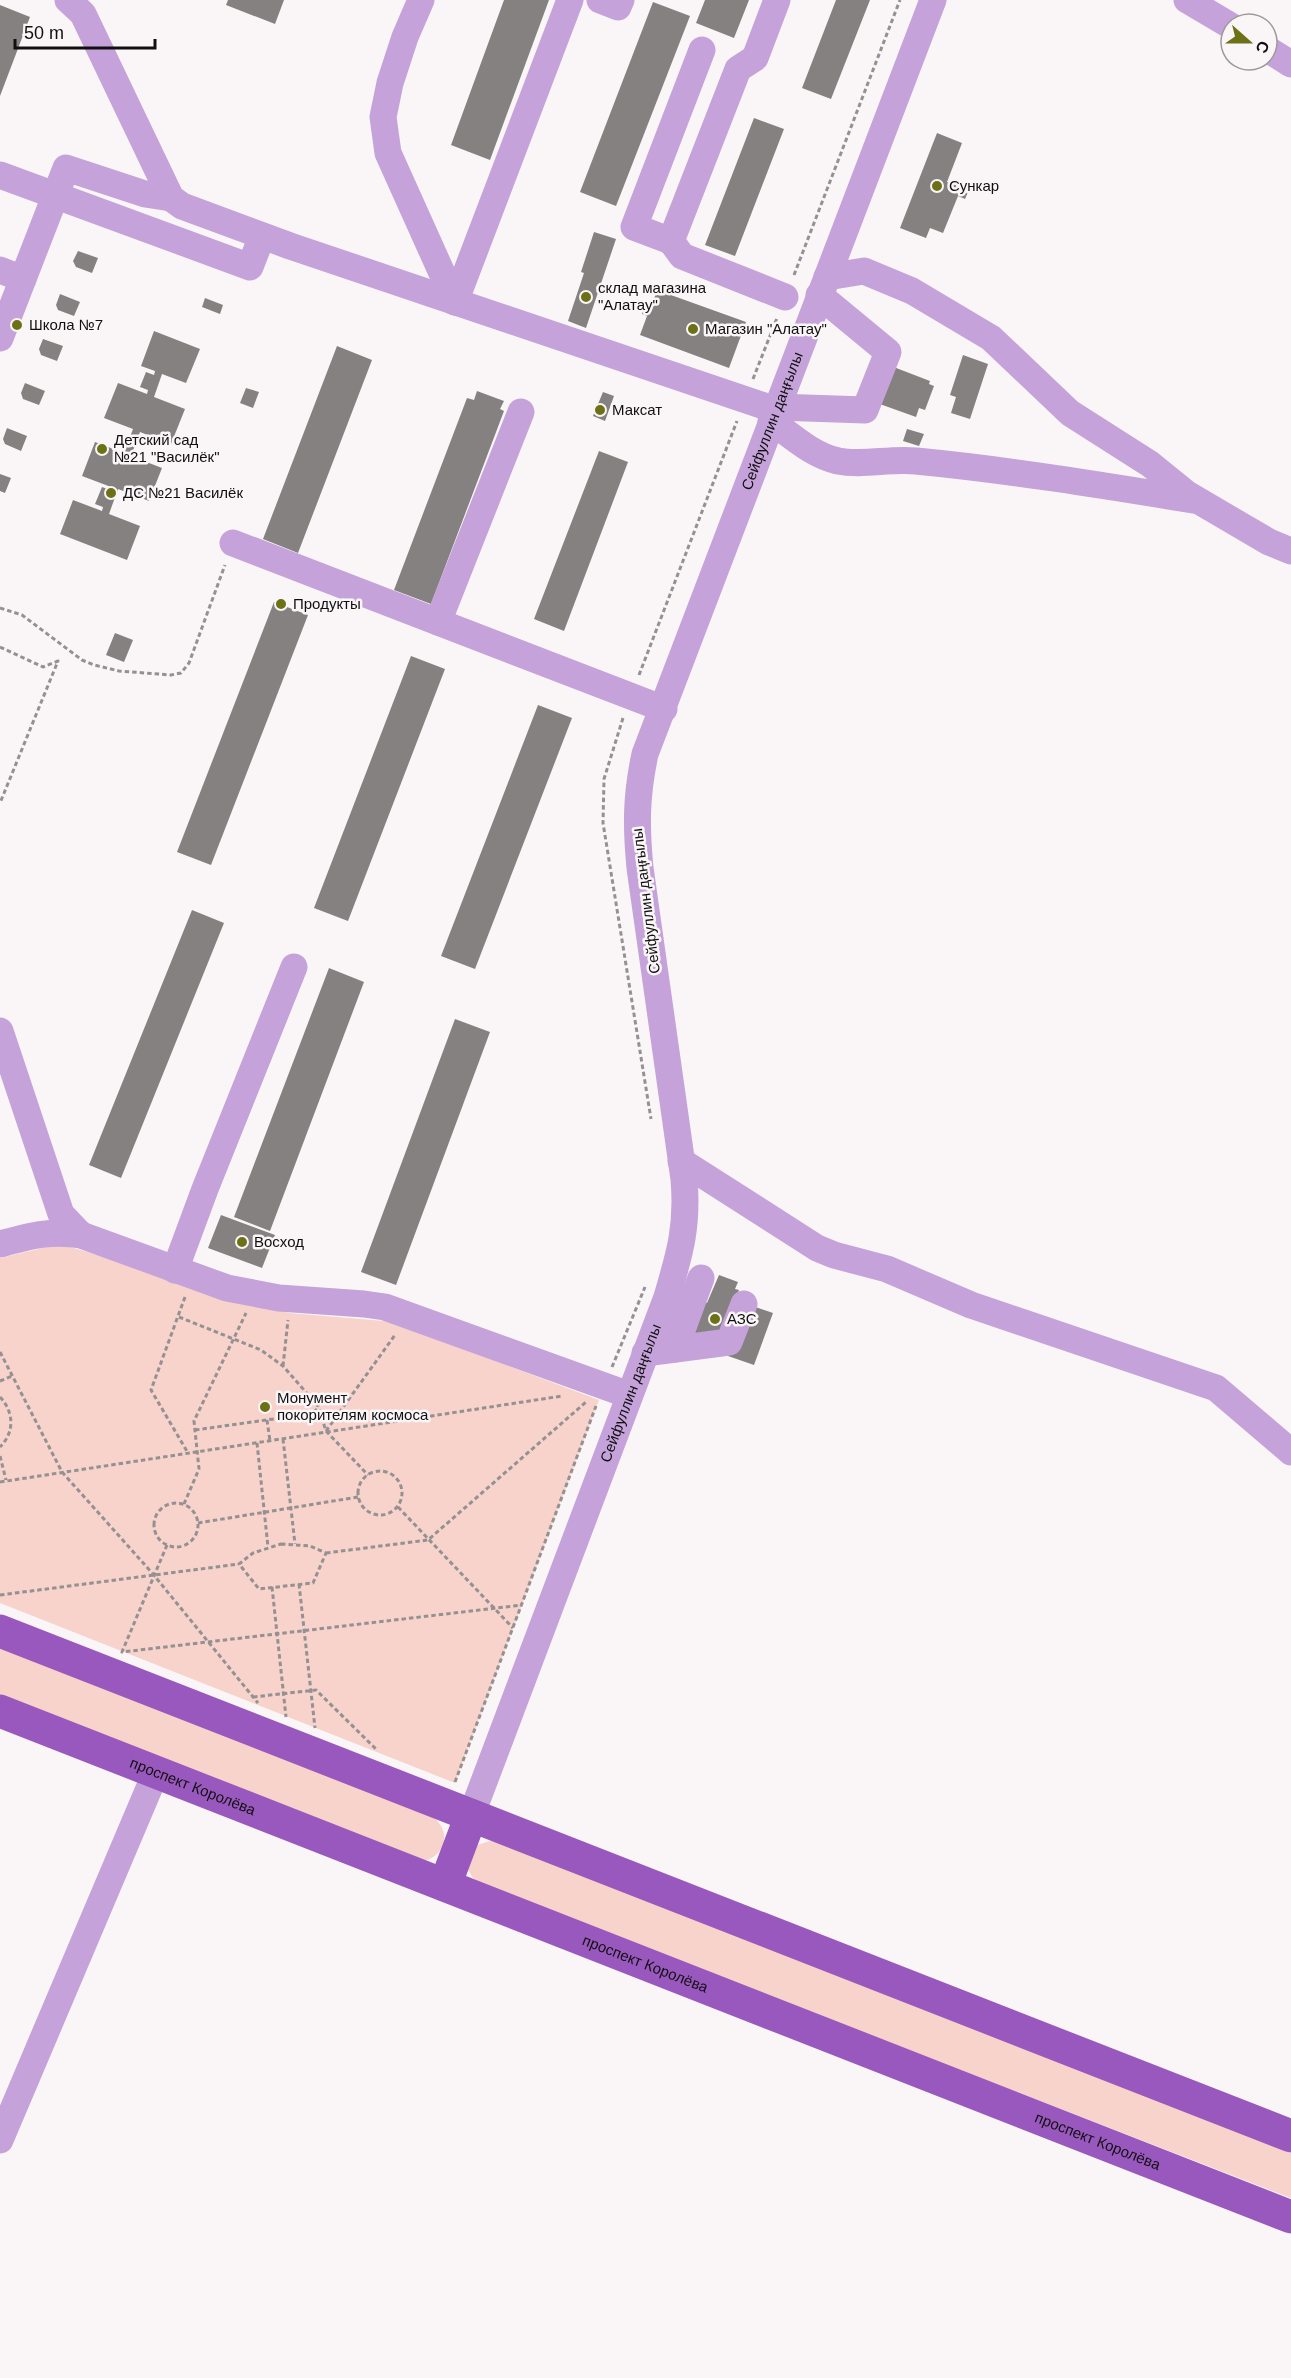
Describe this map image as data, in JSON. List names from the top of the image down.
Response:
{
  "streets": {
    "main road": ["проспект Королёва"],
    "street": ["Сейфуллин даңғылы"]
  },
  "places": [
    "Сункар",
    "склад магазина \"Алатау\"",
    "Школа №7",
    "Магазин \"Алатау\"",
    "Максат",
    "Детский сад №21 \"Василёк\"",
    "ДС №21 Василёк",
    "Продукты",
    "Восход",
    "АЗС",
    "Монумент покорителям космоса"
  ],
  "scale_bar": "50 m",
  "north": "right"
}
